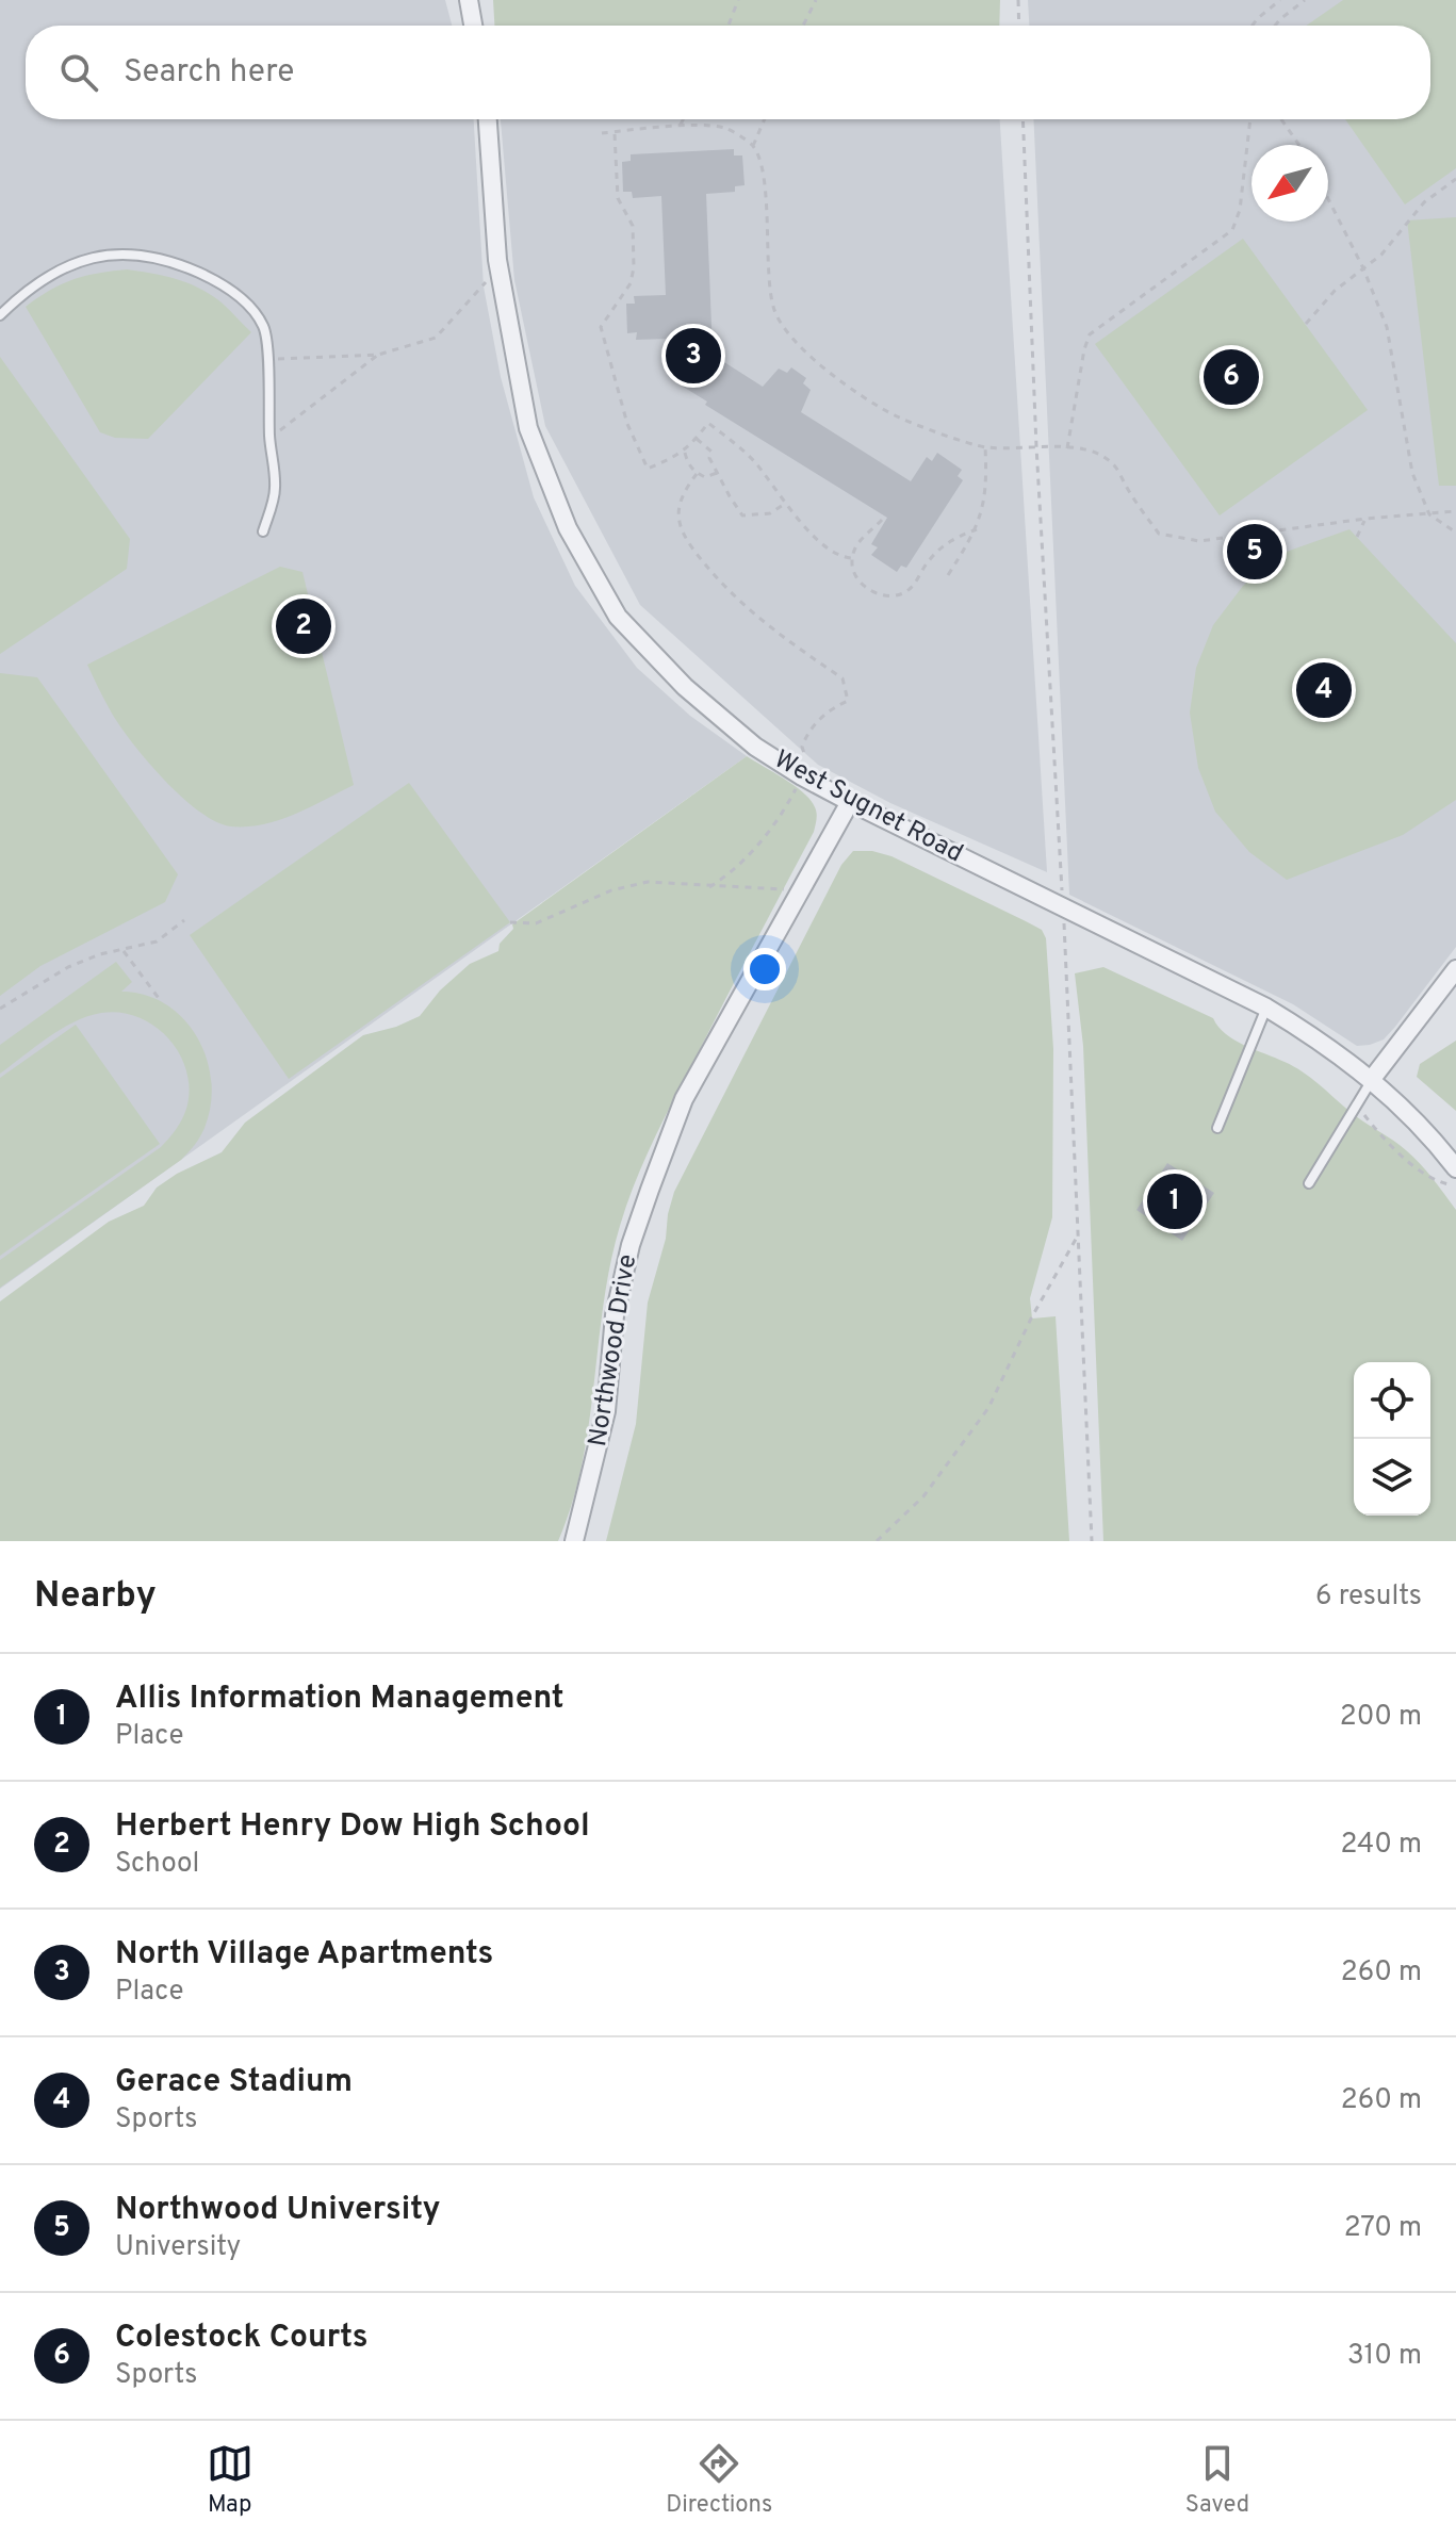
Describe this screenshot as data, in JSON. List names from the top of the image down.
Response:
{
  "streets": {
    "street": ["West Sugnet Road", "Northwood Drive"]
  },
  "crossings": [
    ["West Sugnet Road", "Northwood Drive"]
  ],
  "north": "bottom left",
  "page": {
    "search": "Search here",
    "pins": [
      "3",
      "6",
      "5",
      "2",
      "4",
      "1"
    ],
    "heading": ["Nearby", "6 results"],
    "list": [
      {
        "mark": "1",
        "name": "Allis Information Management",
        "note": "Place",
        "value": "200 m"
      },
      {
        "mark": "2",
        "name": "Herbert Henry Dow High School",
        "note": "School",
        "value": "240 m"
      },
      {
        "mark": "3",
        "name": "North Village Apartments",
        "note": "Place",
        "value": "260 m"
      },
      {
        "mark": "4",
        "name": "Gerace Stadium",
        "note": "Sports",
        "value": "260 m"
      },
      {
        "mark": "5",
        "name": "Northwood University",
        "note": "University",
        "value": "270 m"
      },
      {
        "mark": "6",
        "name": "Colestock Courts",
        "note": "Sports",
        "value": "310 m"
      }
    ],
    "nav": ["Map", "Directions", "Saved"]
  }
}
